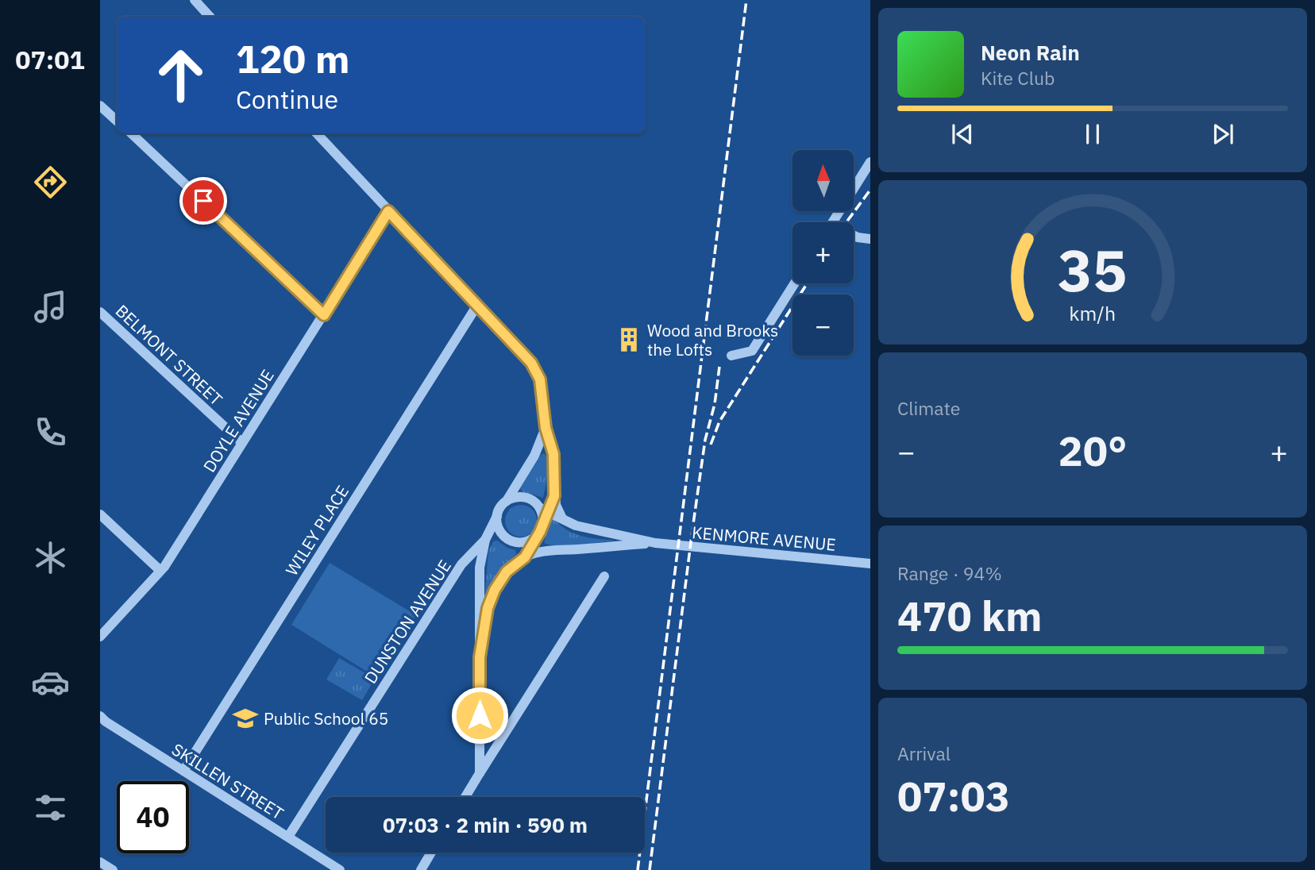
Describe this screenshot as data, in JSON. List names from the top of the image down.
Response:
{
  "streets": {
    "street": [
      "BELMONT STREET",
      "DOYLE AVENUE",
      "WILEY PLACE",
      "KENMORE AVENUE",
      "DUNSTON AVENUE",
      "SKILLEN STREET"
    ]
  },
  "crossings": [
    ["BELMONT STREET", "DOYLE AVENUE"],
    ["DOYLE AVENUE", "KENMORE AVENUE"],
    ["WILEY PLACE", "KENMORE AVENUE"],
    ["WILEY PLACE", "SKILLEN STREET"],
    ["DUNSTON AVENUE", "SKILLEN STREET"]
  ],
  "places": {
    "building": ["Wood and Brooks the Lofts"],
    "school or university": ["Public School 65"]
  },
  "north": "top",
  "page": {
    "tabs": "07:01",
    "turn": ["120 m", "Continue"],
    "song": ["Neon Rain", "Kite Club"],
    "map_buttons": ["+", "−"],
    "tile": [
      "Climate",
      ["Range · 94%", "470 km"],
      ["Arrival", "07:03"]
    ],
    "heat": ["−", "20°", "+"],
    "limit": "40",
    "trip": "07:03 · 2 min · 590 m",
    "gauge": ["35", "km/h"]
  }
}
